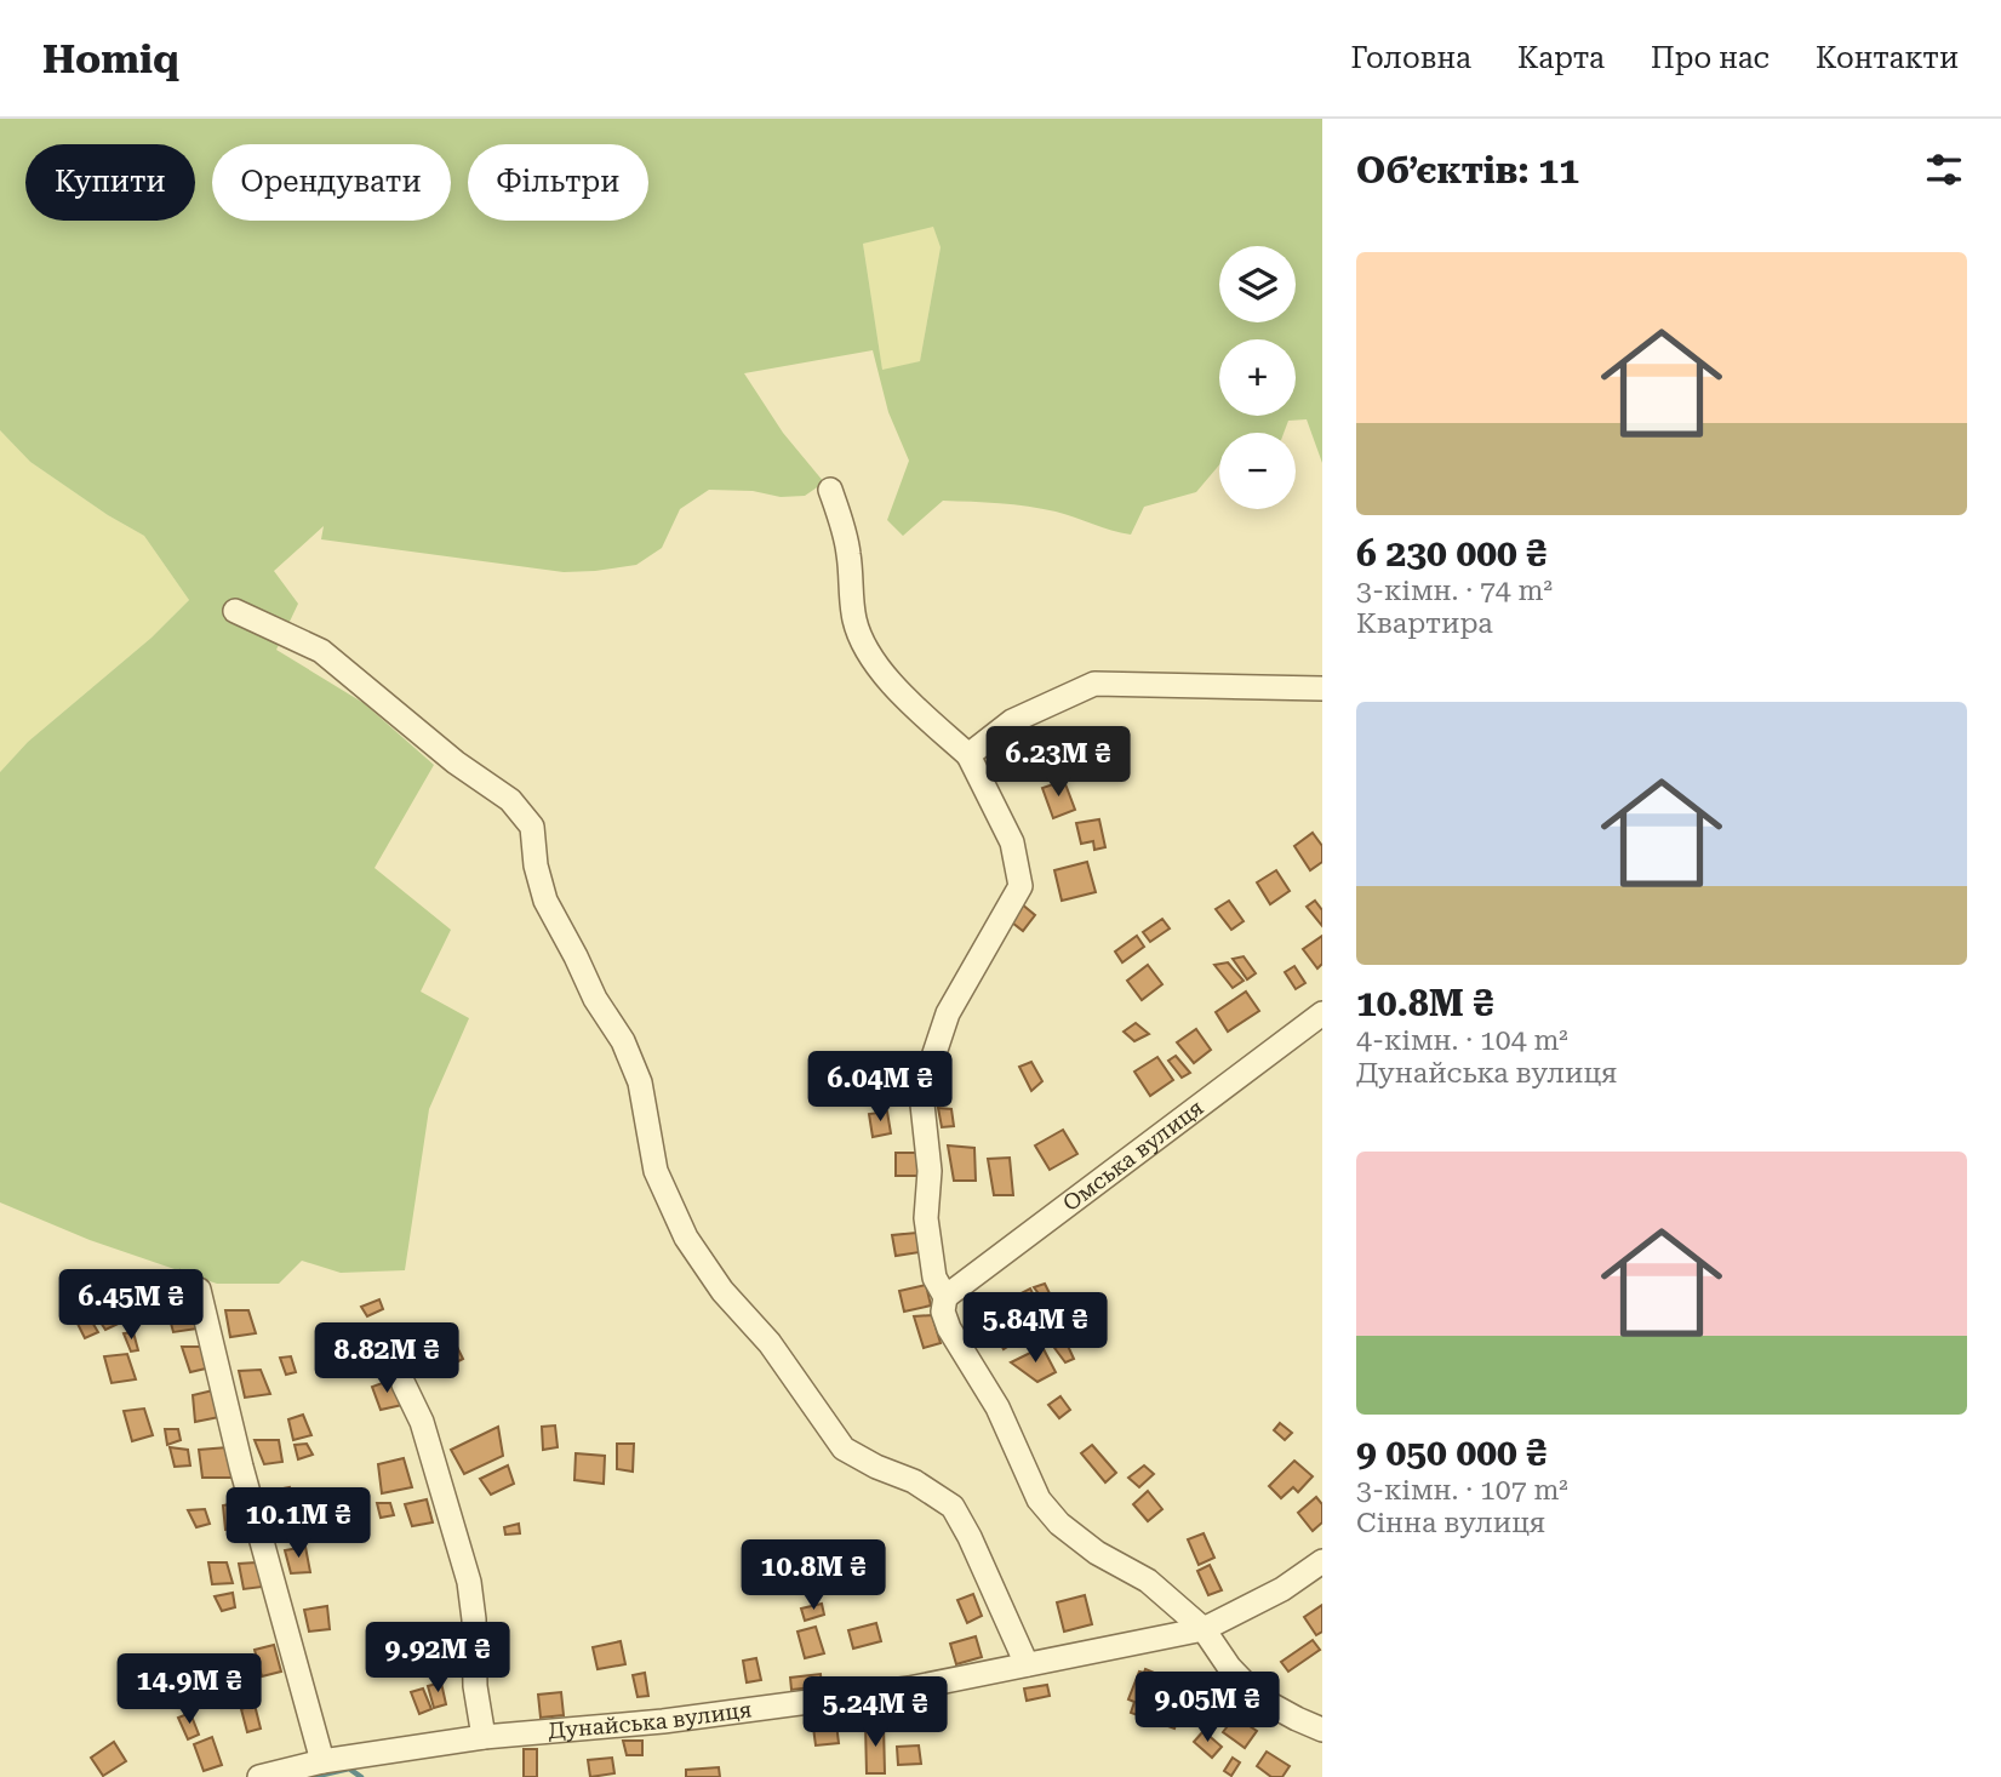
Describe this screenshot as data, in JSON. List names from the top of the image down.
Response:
{
  "streets": {
    "street": ["Омська вулиця", "Дунайська вулиця"]
  },
  "page": {
    "header": "Homiq",
    "nav": [
      "Головна",
      "Карта",
      "Про нас",
      "Контакти"
    ],
    "heading": "Об’єктів: 11",
    "chip": ["Купити", "Орендувати", "Фільтри"],
    "list": [
      {
        "name": "6 230 000 ₴",
        "note": "3-кімн. · 74 m² · Квартира"
      },
      {
        "name": "10.8M ₴",
        "note": "4-кімн. · 104 m² · Дунайська вулиця"
      },
      {
        "name": "9 050 000 ₴",
        "note": "3-кімн. · 107 m² · Сінна вулиця"
      }
    ],
    "map_buttons": ["+", "−"],
    "price": [
      "6.23M ₴",
      "6.04M ₴",
      "6.45M ₴",
      "5.84M ₴",
      "8.82M ₴",
      "10.1M ₴",
      "10.8M ₴",
      "9.92M ₴",
      "14.9M ₴",
      "9.05M ₴",
      "5.24M ₴"
    ]
  }
}
